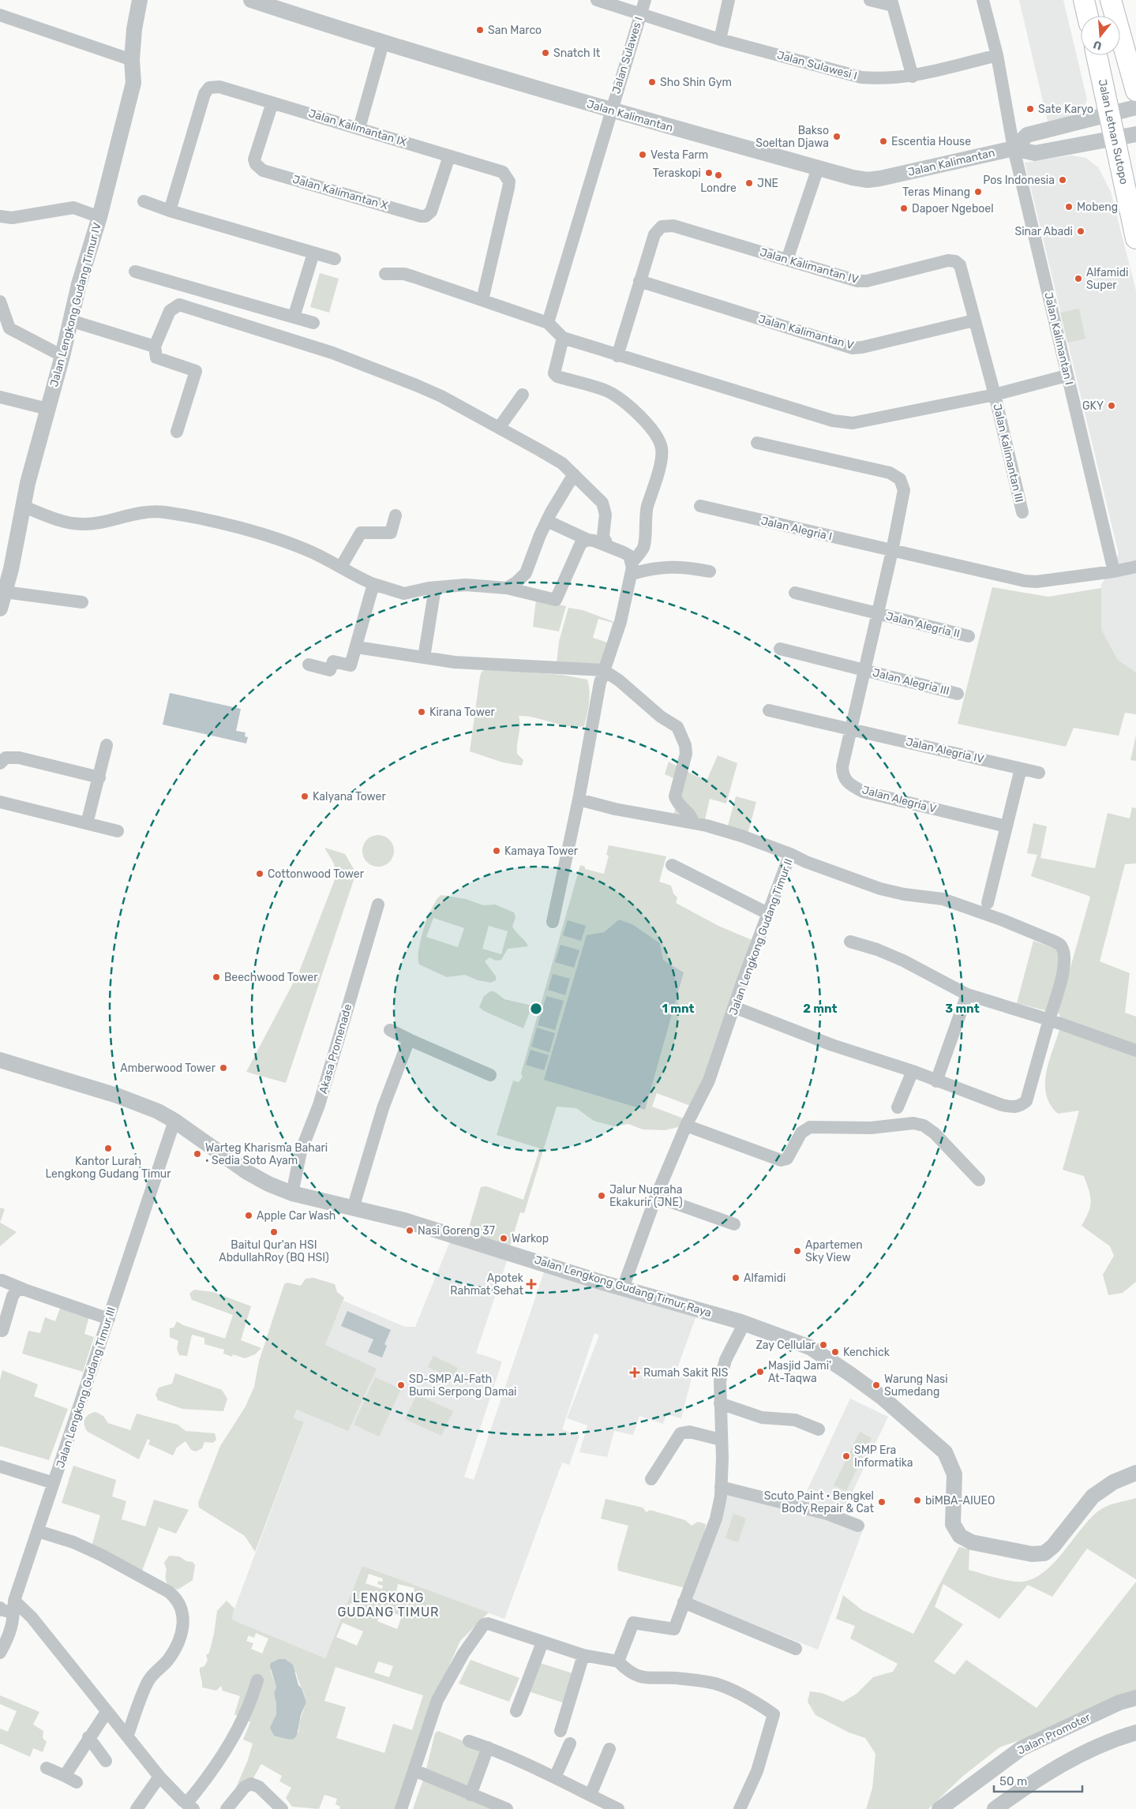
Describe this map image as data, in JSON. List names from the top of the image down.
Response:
{
  "streets": {
    "main road": ["Jalan Letnan Sutopo"],
    "street": [
      "Jalan Sulawes I",
      "Jalan Sulawesi I",
      "Jalan Kalimantan",
      "Jalan Kalimantan IX",
      "Jalan Kalimantan X",
      "Jalan Kalimantan IV",
      "Jalan Lengkong Gudang Timur IV",
      "Jalan Kalimantan V",
      "Jalan Kalimantan I",
      "Jalan Kalimantan III",
      "Jalan Alegria I",
      "Jalan Alegria II",
      "Jalan Alegria III",
      "Jalan Alegria IV",
      "Jalan Alegria V",
      "Jalan Lengkong Gudang Timur II",
      "Akasa Promenade",
      "Jalan Lengkong Gudang Timur Raya",
      "Jalan Lengkong Gudang Timur III",
      "Jalan Promoter"
    ]
  },
  "crossings": [
    ["Jalan Sulawes I", "Jalan Sulawesi I"],
    ["Jalan Sulawes I", "Jalan Kalimantan"],
    ["Jalan Sulawesi I", "Jalan Kalimantan I"],
    ["Jalan Kalimantan", "Jalan Letnan Sutopo"],
    ["Jalan Kalimantan", "Jalan Kalimantan I"],
    ["Jalan Kalimantan IX", "Jalan Kalimantan X"],
    ["Jalan Kalimantan IV", "Jalan Kalimantan V"],
    ["Jalan Kalimantan IV", "Jalan Kalimantan III"],
    ["Jalan Kalimantan I", "Jalan Alegria I"],
    ["Jalan Alegria IV", "Jalan Alegria V"],
    ["Jalan Lengkong Gudang Timur II", "Jalan Lengkong Gudang Timur Raya"],
    ["Akasa Promenade", "Jalan Lengkong Gudang Timur Raya"],
    ["Jalan Lengkong Gudang Timur Raya", "Jalan Lengkong Gudang Timur III"]
  ],
  "districts": ["LENGKONG GUDANG TIMUR"],
  "places": {
    "other": [
      "San Marco",
      "Snatch It",
      "Sho Shin Gym",
      "Sate Karyo",
      "Bakso Soeltan Djawa",
      "Escentia House",
      "Vesta Farm",
      "Teraskopi",
      "Londre",
      "Pos Indonesia",
      "JNE",
      "Teras Minang",
      "Mobeng",
      "Dapoer Ngeboel",
      "Sinar Abadi",
      "Alfamidi Super",
      "GKY",
      "Kirana Tower",
      "Kalyana Tower",
      "Kamaya Tower",
      "Cottonwood Tower",
      "Beechwood Tower",
      "Amberwood Tower",
      "Kantor Lurah Lengkong Gudang Timur",
      "Warteg Kharisma Bahari · Sedia Soto Ayam",
      "Jalur Nugraha Ekakurir (JNE)",
      "Apple Car Wash",
      "Nasi Goreng 37",
      "Baitul Qur'an HSI AbdullahRoy (BQ HSI)",
      "Warkop",
      "Apartemen Sky View",
      "Alfamidi",
      "Zay Cellular",
      "Kenchick",
      "Masjid Jami' At-Taqwa",
      "SD-SMP Al-Fath Bumi Serpong Damai",
      "Warung Nasi Sumedang",
      "SMP Era Informatika",
      "biMBA-AIUEO",
      "Scuto Paint · Bengkel Body Repair & Cat"
    ],
    "health": ["Apotek Rahmat Sehat", "Rumah Sakit RIS"]
  },
  "scale_bar": "50 m",
  "north": "bottom",
  "rings": ["1 mnt", "2 mnt", "3 mnt"]
}
